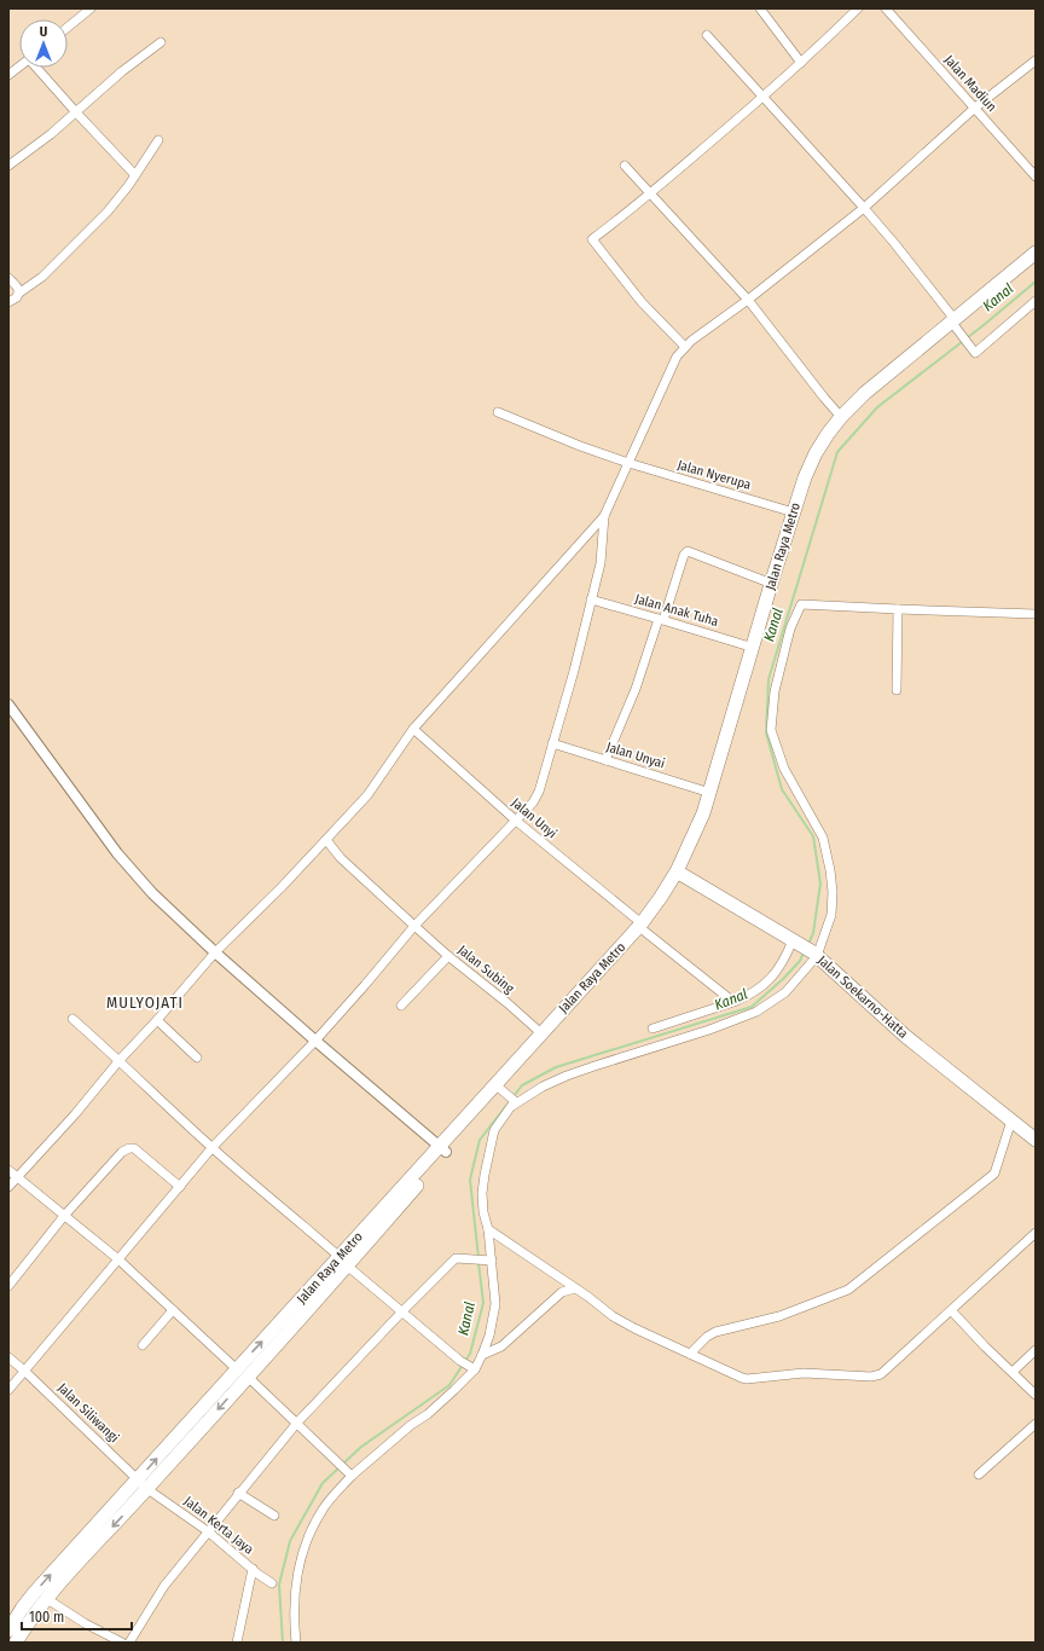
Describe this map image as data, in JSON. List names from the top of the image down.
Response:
{
  "streets": {
    "main road": ["Jalan Raya Metro", "Jalan Soekarno-Hatta"],
    "street": [
      "Jalan Madiun",
      "Jalan Nyerupa",
      "Jalan Anak Tuha",
      "Jalan Unyai",
      "Jalan Unyi",
      "Jalan Subing",
      "Jalan Siliwangi",
      "Jalan Kerta Jaya"
    ]
  },
  "crossings": [
    ["Jalan Nyerupa", "Jalan Raya Metro"],
    ["Jalan Raya Metro", "Jalan Anak Tuha"],
    ["Jalan Raya Metro", "Jalan Unyai"],
    ["Jalan Raya Metro", "Jalan Unyi"],
    ["Jalan Raya Metro", "Jalan Subing"],
    ["Jalan Raya Metro", "Jalan Soekarno-Hatta"],
    ["Jalan Siliwangi", "Jalan Kerta Jaya"]
  ],
  "districts": ["MULYOJATI"],
  "water": ["Kanal"],
  "scale_bar": "100 m",
  "north": "top"
}
